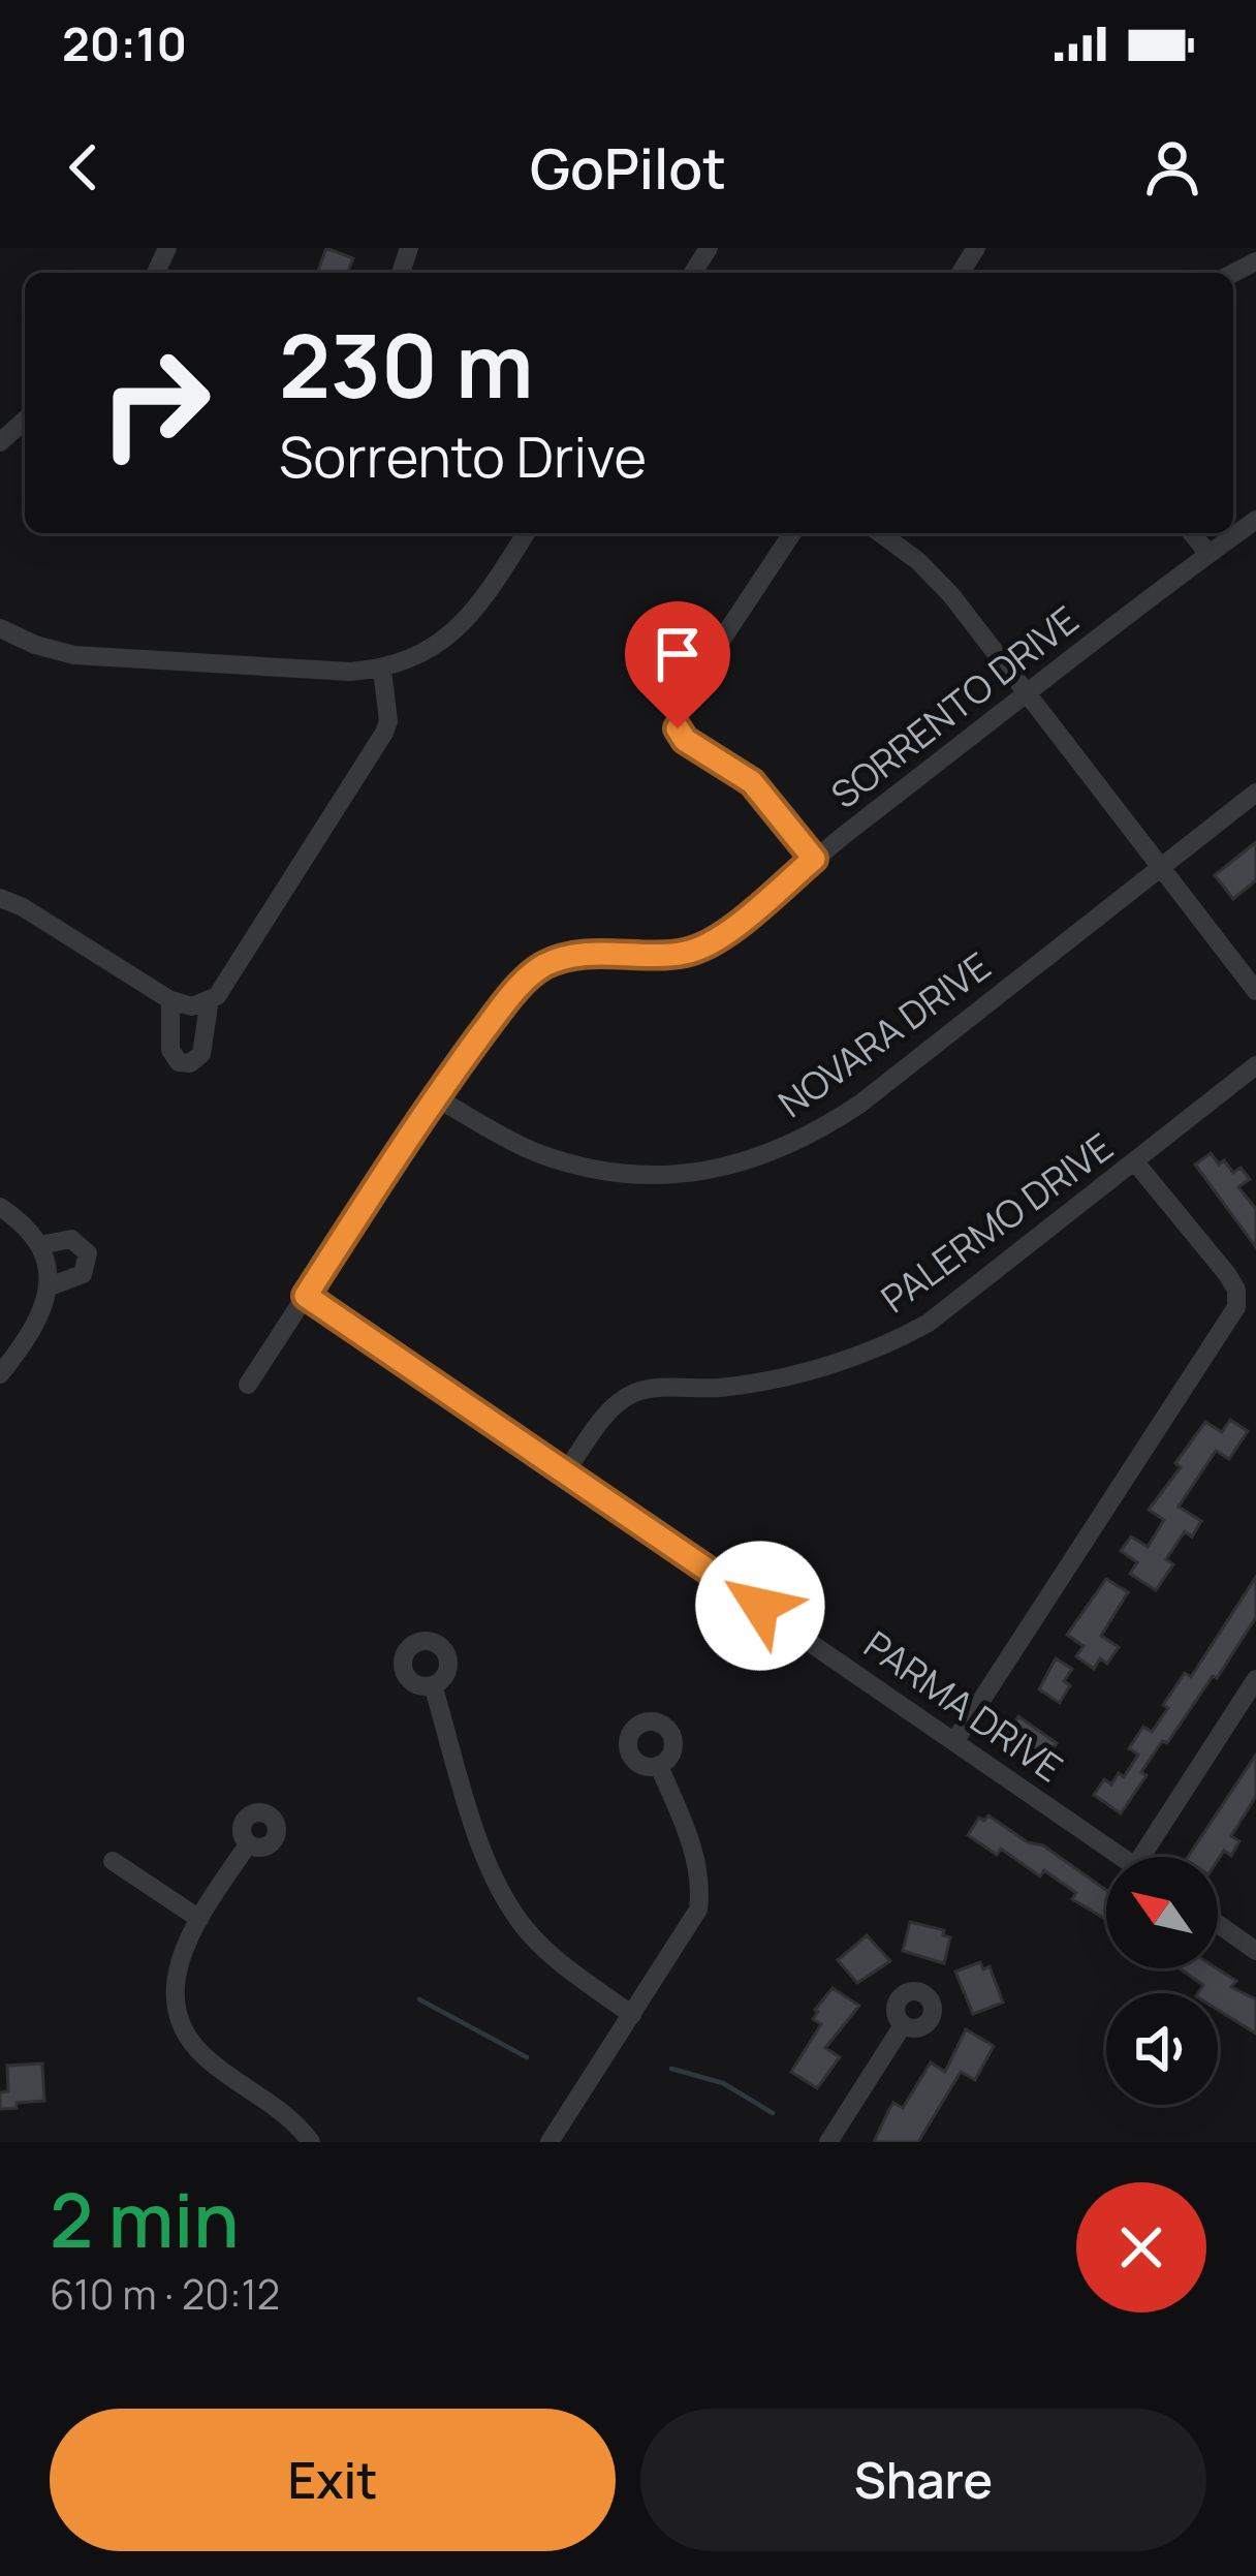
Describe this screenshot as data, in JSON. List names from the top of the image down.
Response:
{
  "streets": {
    "street": [
      "SORRENTO DRIVE",
      "NOVARA DRIVE",
      "PALERMO DRIVE",
      "PARMA DRIVE"
    ]
  },
  "crossings": [
    ["SORRENTO DRIVE", "NOVARA DRIVE"],
    ["SORRENTO DRIVE", "PARMA DRIVE"],
    ["PALERMO DRIVE", "PARMA DRIVE"]
  ],
  "north": "top left",
  "page": {
    "status": "20:10",
    "header": "GoPilot",
    "turn": ["230 m", "Sorrento Drive"],
    "heading": ["2 min", "610 m · 20:12"],
    "buttons": ["Exit", "Share"]
  }
}
